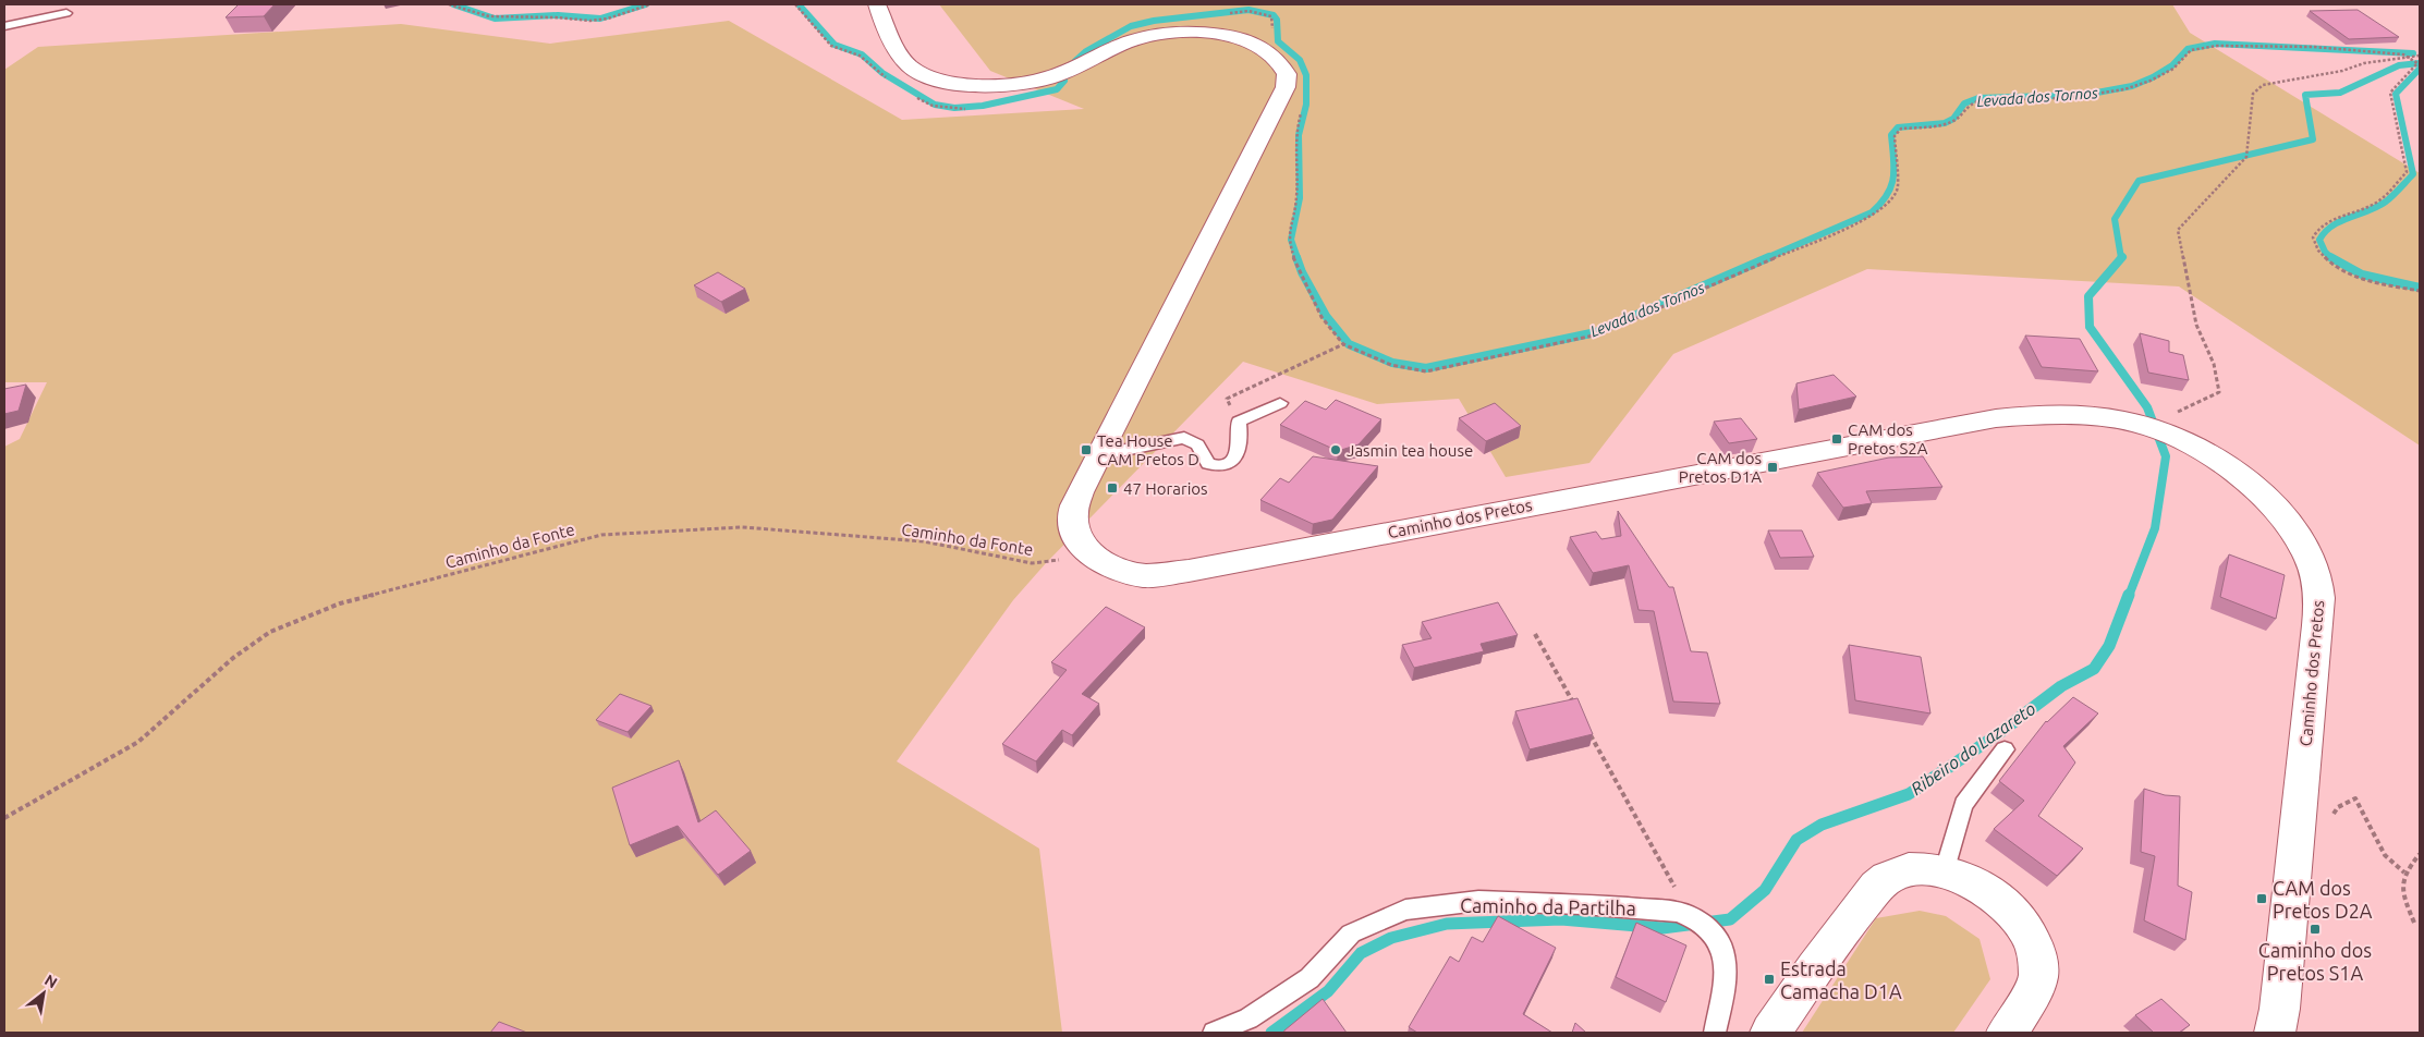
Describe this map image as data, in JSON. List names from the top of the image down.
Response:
{
  "streets": {
    "main road": ["Caminho dos Pretos"],
    "lane": ["Caminho da Partilha"],
    "path": ["Caminho da Fonte"]
  },
  "crossings": [
    ["Caminho dos Pretos", "Caminho da Fonte"]
  ],
  "water": ["Levada dos Tornos", "Ribeiro do Lazareto"],
  "places": {
    "transit": [
      "CAM dos Pretos S2A",
      "Tea House CAM Pretos D",
      "CAM dos Pretos D1A",
      "47 Horarios",
      "CAM dos Pretos D2A",
      "Caminho dos Pretos S1A",
      "Estrada Camacha D1A"
    ],
    "other": ["Jasmin tea house"]
  },
  "north": "top right"
}
